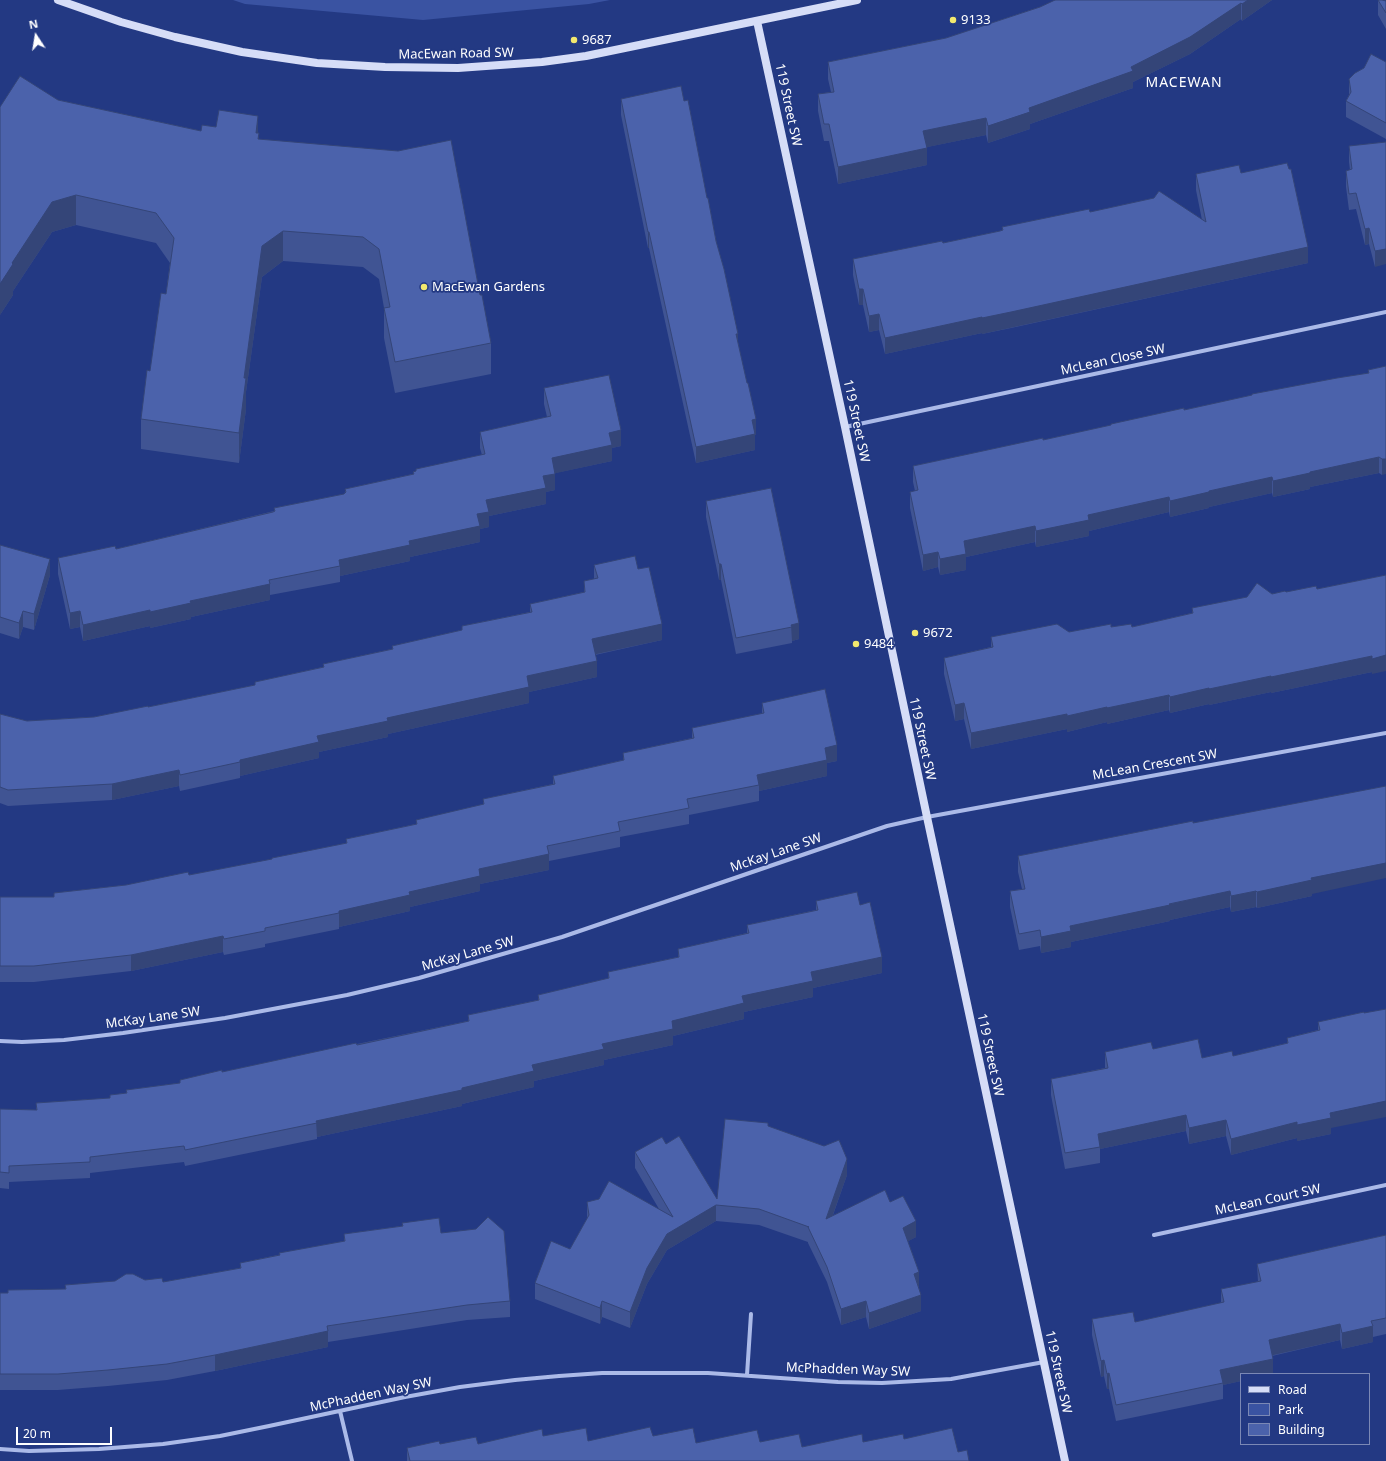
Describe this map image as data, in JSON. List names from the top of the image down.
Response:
{
  "streets": {
    "street": [
      "MacEwan Road SW",
      "119 Street SW",
      "McLean Close SW",
      "McLean Crescent SW",
      "McKay Lane SW",
      "McLean Court SW",
      "McPhadden Way SW"
    ]
  },
  "crossings": [
    ["MacEwan Road SW", "119 Street SW"],
    ["119 Street SW", "McLean Close SW"],
    ["119 Street SW", "McLean Crescent SW"],
    ["119 Street SW", "McKay Lane SW"],
    ["119 Street SW", "McPhadden Way SW"],
    ["McLean Crescent SW", "McKay Lane SW"]
  ],
  "districts": ["MACEWAN"],
  "places": [
    "9133",
    "9687",
    "MacEwan Gardens",
    "9672",
    "9484"
  ],
  "legend": ["Road", "Park", "Building"],
  "scale_bar": "20 m",
  "north": "top"
}
